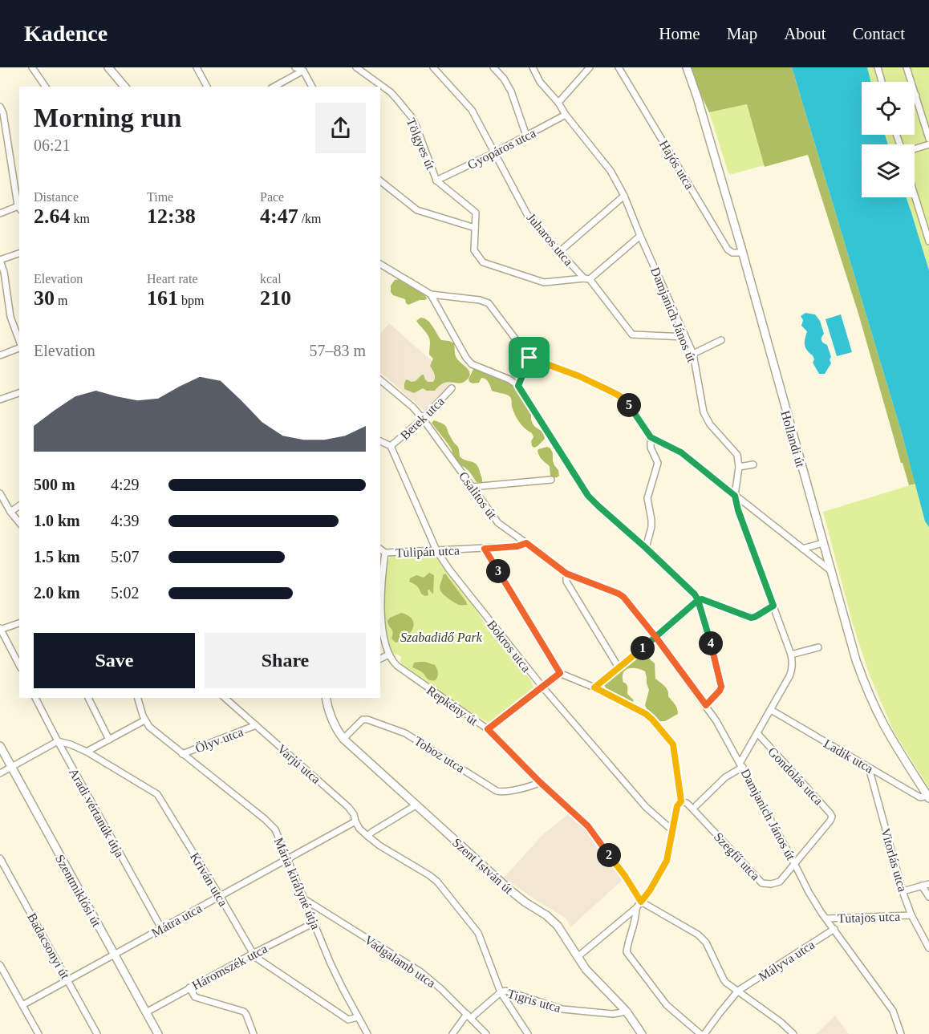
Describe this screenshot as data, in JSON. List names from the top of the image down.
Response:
{
  "streets": {
    "street": [
      "Tölgyes út",
      "Gyopáros utca",
      "Hajós utca",
      "Juharos utca",
      "Damjanich János út",
      "Berek utca",
      "Hollandi út",
      "Csalitos út",
      "Tulipán utca",
      "Bokros utca",
      "Repkény út",
      "Ölyv utca",
      "Toboz utca",
      "Ladik utca",
      "Varjú utca",
      "Gondolás utca",
      "Aradi vértanúk útja",
      "Szegfű utca",
      "Vitorlás utca",
      "Szent István út",
      "Kriván utca",
      "Mária királyné útja",
      "Szentmiklósi út",
      "Tutajos utca",
      "Mátra utca",
      "Badacsonyi út",
      "Mályva utca",
      "Vadgalamb utca",
      "Háromszék utca",
      "Tigris utca"
    ]
  },
  "crossings": [
    ["Tölgyes út", "Gyopáros utca"],
    ["Tölgyes út", "Juharos utca"],
    ["Gyopáros utca", "Juharos utca"],
    ["Gyopáros utca", "Damjanich János út"],
    ["Hajós utca", "Hollandi út"],
    ["Juharos utca", "Damjanich János út"],
    ["Damjanich János út", "Csalitos út"],
    ["Damjanich János út", "Ladik utca"],
    ["Damjanich János út", "Gondolás utca"],
    ["Damjanich János út", "Szegfű utca"],
    ["Damjanich János út", "Tutajos utca"],
    ["Damjanich János út", "Mályva utca"],
    ["Berek utca", "Csalitos út"],
    ["Berek utca", "Bokros utca"],
    ["Hollandi út", "Ladik utca"],
    ["Csalitos út", "Tulipán utca"],
    ["Tulipán utca", "Bokros utca"],
    ["Repkény út", "Toboz utca"],
    ["Repkény út", "Mályva utca"],
    ["Ölyv utca", "Varjú utca"],
    ["Ölyv utca", "Mária királyné útja"],
    ["Toboz utca", "Szent István út"],
    ["Ladik utca", "Vitorlás utca"],
    ["Varjú utca", "Mátra utca"],
    ["Varjú utca", "Tigris utca"],
    ["Gondolás utca", "Szegfű utca"],
    ["Aradi vértanúk útja", "Kriván utca"],
    ["Aradi vértanúk útja", "Mátra utca"],
    ["Vitorlás utca", "Tutajos utca"],
    ["Szent István út", "Tigris utca"],
    ["Kriván utca", "Mária királyné útja"],
    ["Kriván utca", "Mátra utca"],
    ["Kriván utca", "Háromszék utca"],
    ["Mária királyné útja", "Mátra utca"],
    ["Mária királyné útja", "Vadgalamb utca"],
    ["Mária királyné útja", "Háromszék utca"],
    ["Szentmiklósi út", "Mátra utca"],
    ["Szentmiklósi út", "Háromszék utca"],
    ["Mátra utca", "Badacsonyi út"]
  ],
  "parks": ["Szabadidő Park"],
  "page": {
    "header": "Kadence",
    "nav": [
      "Home",
      "Map",
      "About",
      "Contact"
    ],
    "heading": ["Morning run", "06:21"],
    "stats": [
      ["Distance", "2.64 km"],
      ["Time", "12:38"],
      ["Pace", "4:47 /km"],
      ["Elevation", "30 m"],
      ["Heart rate", "161 bpm"],
      ["kcal", "210"]
    ],
    "chart": ["Elevation", "57–83 m"],
    "pins": [
      "5",
      "3",
      "4",
      "1",
      "2"
    ],
    "list": [
      {
        "name": "500 m",
        "note": "4:29"
      },
      {
        "name": "1.0 km",
        "note": "4:39"
      },
      {
        "name": "1.5 km",
        "note": "5:07"
      },
      {
        "name": "2.0 km",
        "note": "5:02"
      }
    ],
    "buttons": ["Save", "Share"]
  }
}
